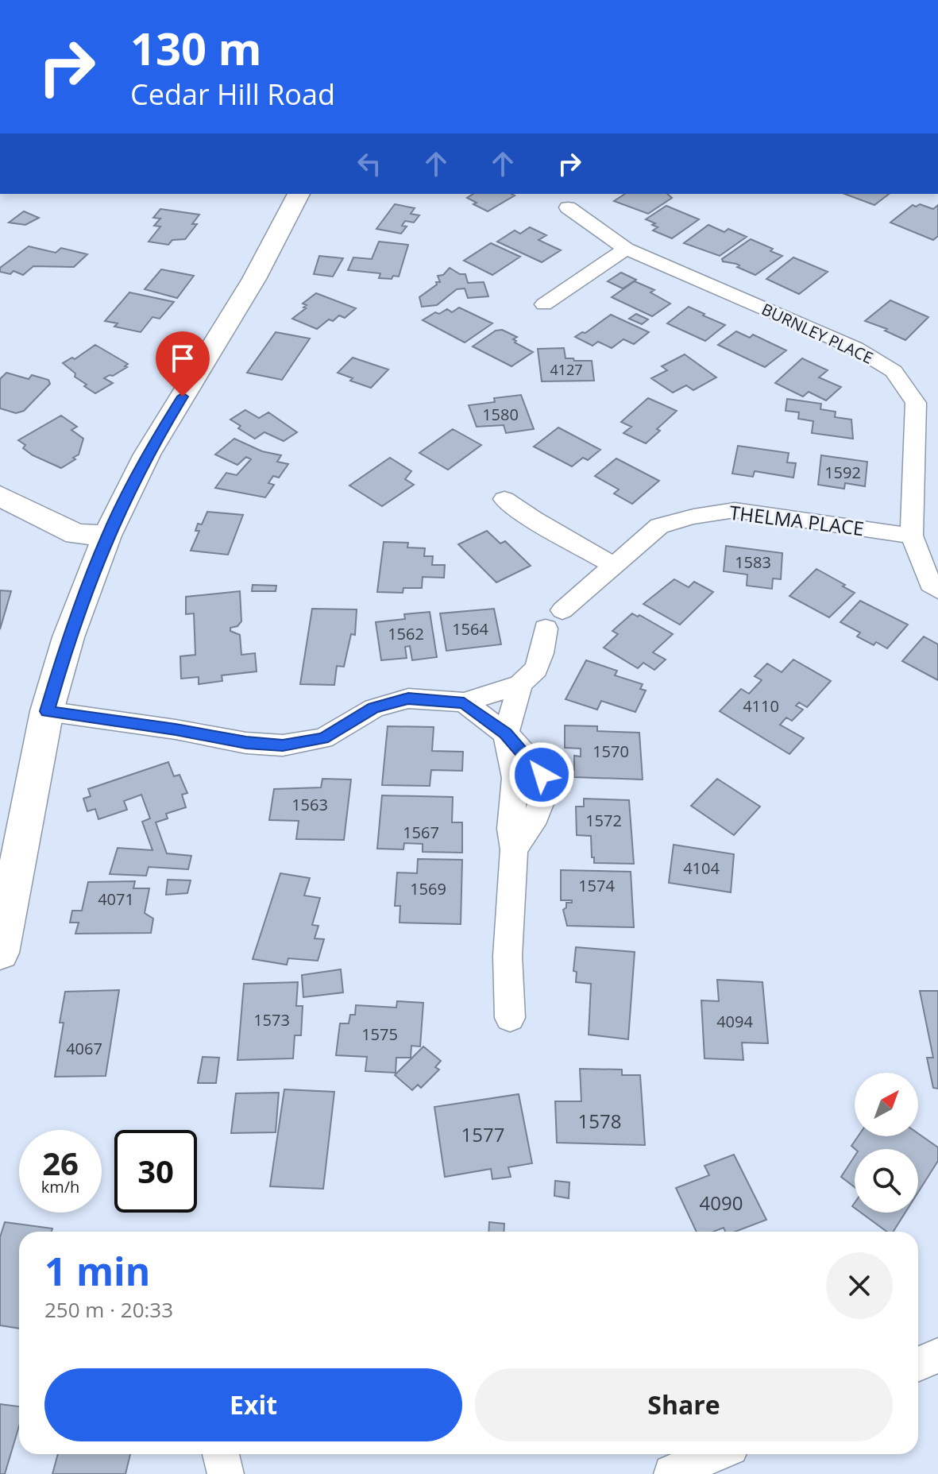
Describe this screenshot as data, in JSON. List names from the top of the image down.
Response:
{
  "streets": {
    "street": ["BURNLEY PLACE", "THELMA PLACE"]
  },
  "crossings": [
    ["BURNLEY PLACE", "THELMA PLACE"]
  ],
  "house_numbers": [
    "4127",
    "1580",
    "1592",
    "1583",
    "1564",
    "1562",
    "4110",
    "1570",
    "1563",
    "1572",
    "1567",
    "4104",
    "1574",
    "1569",
    "4071",
    "1573",
    "4094",
    "1575",
    "4067",
    "1578",
    "1577",
    "4090"
  ],
  "north": "top right",
  "page": {
    "turn": ["130 m", "Cedar Hill Road"],
    "speed": "26 km/h",
    "limit": "30",
    "heading": ["1 min", "250 m · 20:33"],
    "buttons": ["Exit", "Share"]
  }
}
